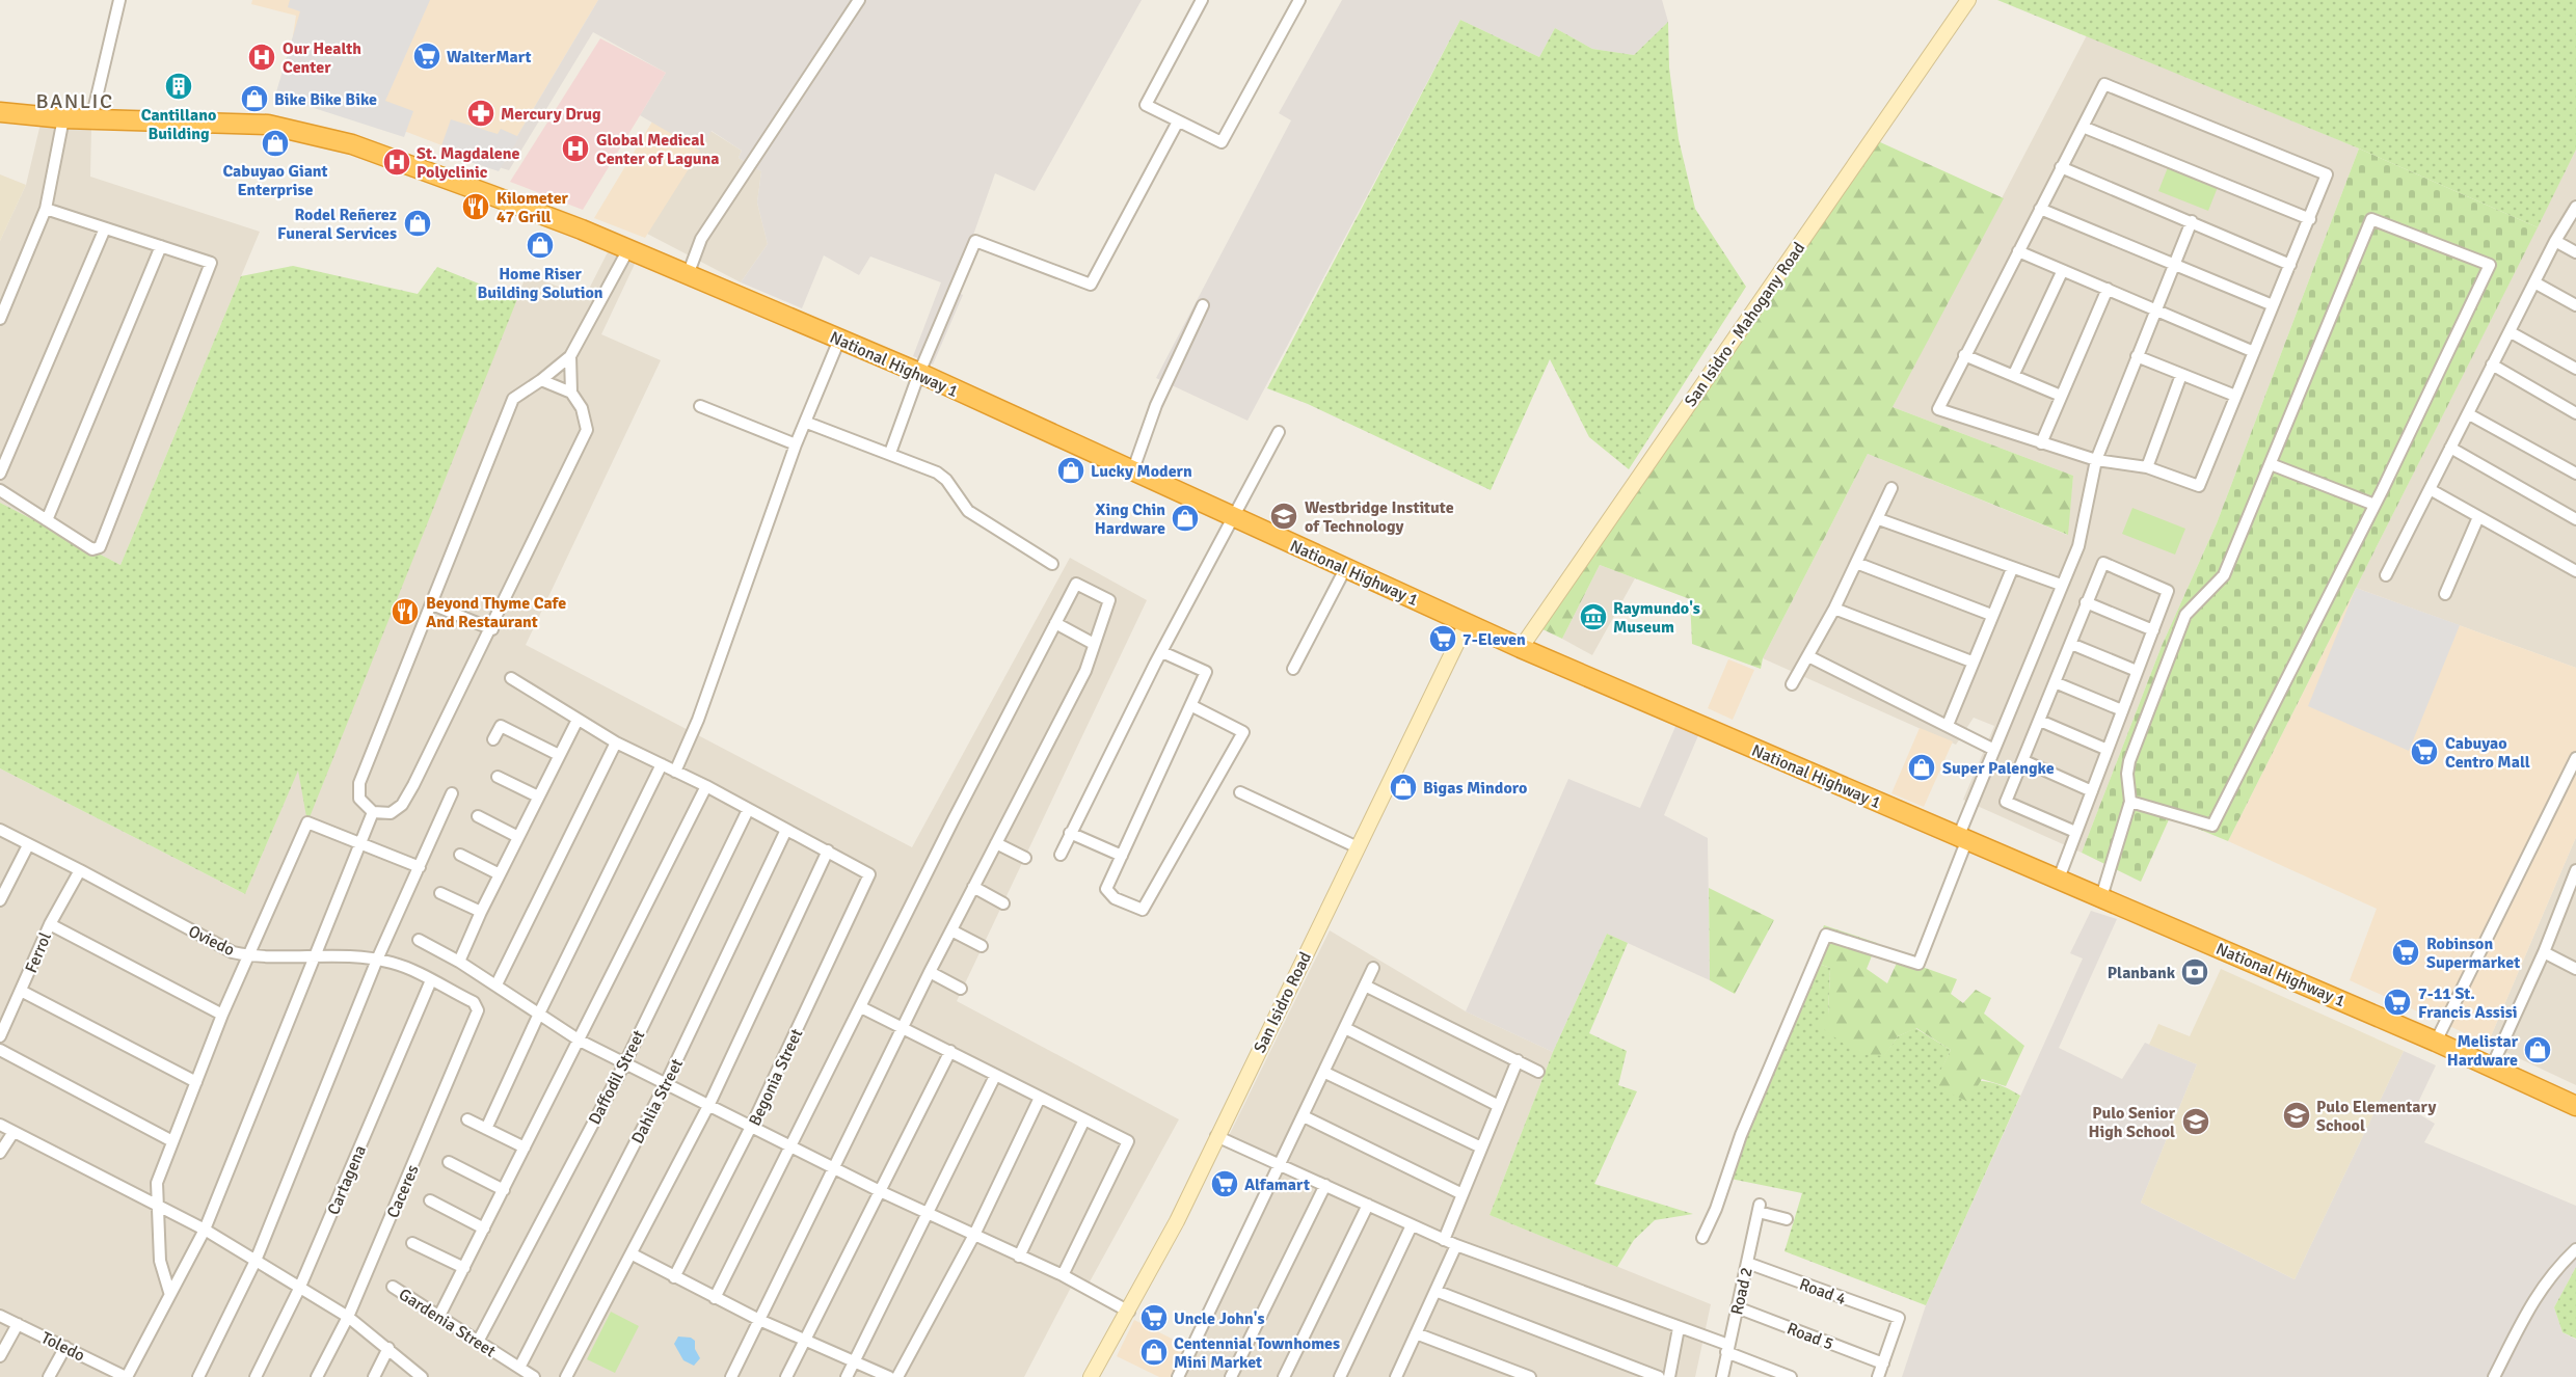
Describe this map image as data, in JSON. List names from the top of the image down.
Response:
{
  "streets": {
    "highway": ["National Highway 1"],
    "street": [
      "San Isidro - Mahogany Road",
      "Oviedo",
      "Ferrol",
      "San Isidro Road",
      "Daffodil Street",
      "Begonia Street",
      "Dahlia Street",
      "Cartagena",
      "Caceres",
      "Road 2",
      "Road 4",
      "Gardenia Street",
      "Road 5",
      "Toledo"
    ]
  },
  "crossings": [
    ["San Isidro - Mahogany Road", "National Highway 1"],
    ["National Highway 1", "San Isidro Road"],
    ["Oviedo", "Ferrol"],
    ["Oviedo", "Cartagena"],
    ["Oviedo", "Caceres"],
    ["Daffodil Street", "Gardenia Street"],
    ["Dahlia Street", "Gardenia Street"],
    ["Road 2", "Road 4"],
    ["Road 2", "Road 5"],
    ["Road 4", "Road 5"]
  ],
  "districts": ["BANLIC"],
  "places": {
    "supermarket": [
      "WalterMart",
      "7-Eleven",
      "Cabuyao Centro Mall",
      "Robinson Supermarket",
      "7-11 St. Francis Assisi",
      "Alfamart",
      "Uncle John's"
    ],
    "hospital": ["Our Health Center", "Global Medical Center of Laguna", "St. Magdalene Polyclinic"],
    "building": ["Cantillano Building"],
    "shop": [
      "Bike Bike Bike",
      "Cabuyao Giant Enterprise",
      "Rodel Reñerez Funeral Services",
      "Home Riser Building Solution",
      "Lucky Modern",
      "Xing Chin Hardware",
      "Super Palengke",
      "Bigas Mindoro",
      "Melistar Hardware",
      "Centennial Townhomes Mini Market"
    ],
    "pharmacy": ["Mercury Drug"],
    "restaurant": ["Kilometer 47 Grill", "Beyond Thyme Cafe And Restaurant"],
    "school or university": ["Westbridge Institute of Technology", "Pulo Elementary School", "Pulo Senior High School"],
    "museum": ["Raymundo's Museum"],
    "bank": ["Planbank"]
  }
}
